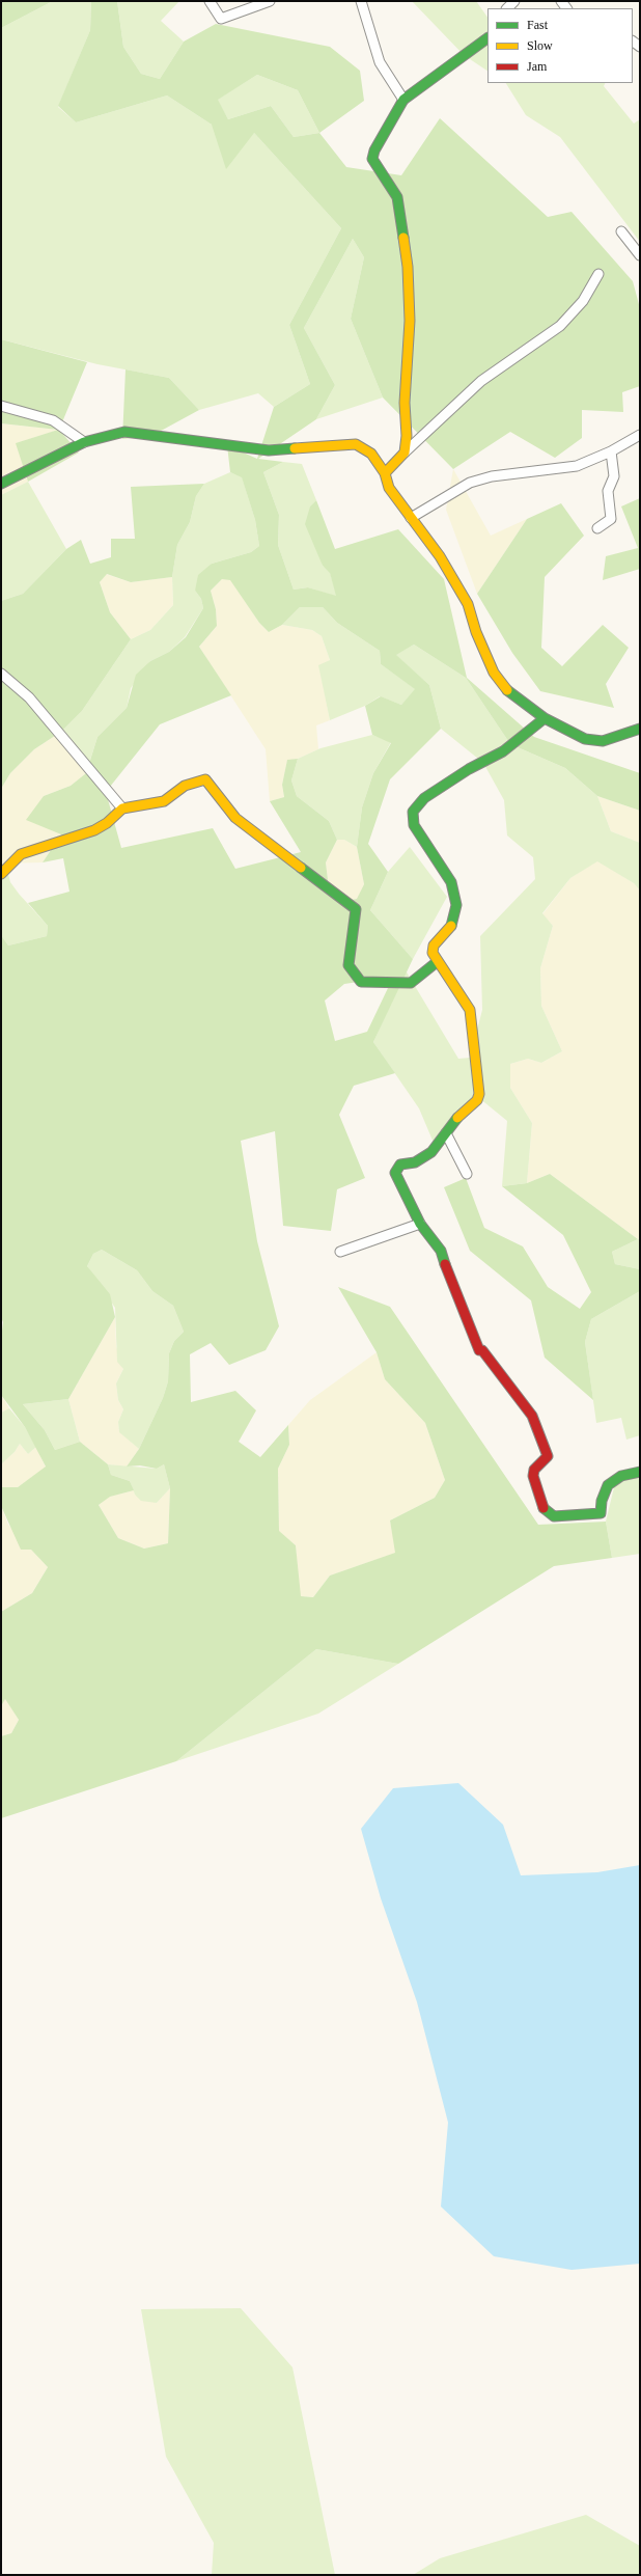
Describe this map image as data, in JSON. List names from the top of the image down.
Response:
{
  "legend": ["Fast", "Slow", "Jam"]
}
